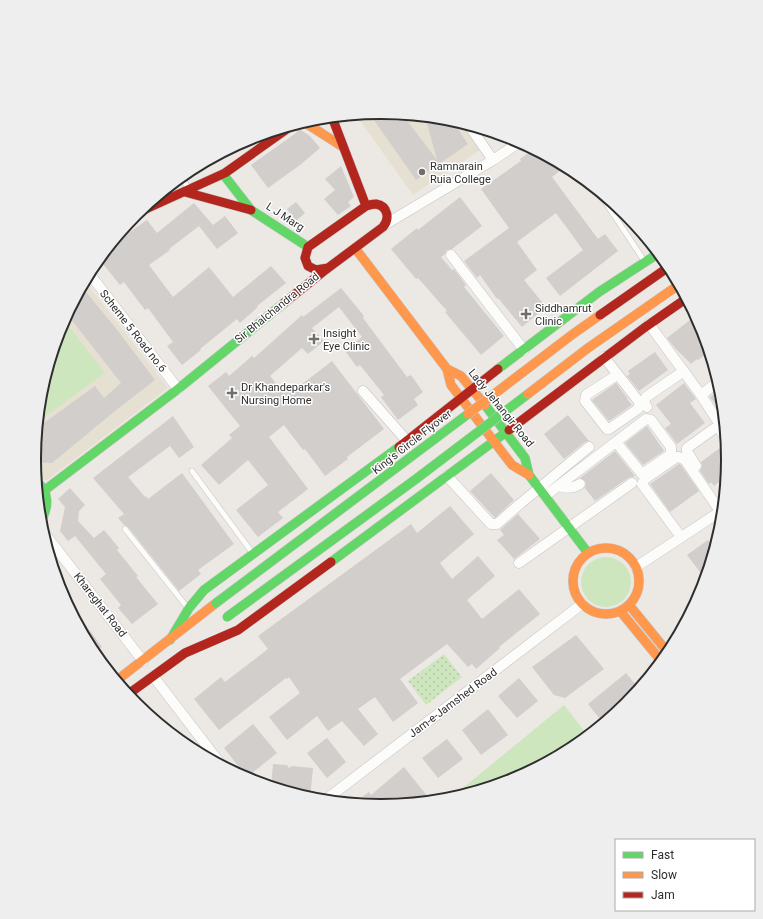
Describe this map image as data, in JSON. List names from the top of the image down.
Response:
{
  "streets": {
    "main road": [
      "L J Marg",
      "Sir Bhalchandra Road",
      "Lady Jehangir Road",
      "King's Circle Flyover"
    ],
    "street": ["Scheme 5 Road no.6", "Khareghat Road", "Jam-e-Jamshed Road"]
  },
  "crossings": [
    ["L J Marg", "Sir Bhalchandra Road"],
    ["Sir Bhalchandra Road", "Scheme 5 Road no.6"],
    ["Sir Bhalchandra Road", "Lady Jehangir Road"],
    ["Lady Jehangir Road", "Jam-e-Jamshed Road"],
    ["King's Circle Flyover", "Khareghat Road"]
  ],
  "places": {
    "other": ["Ramnarain Ruia College"],
    "health": ["Siddhamrut Clinic", "Insight Eye Clinic", "Dr Khandeparkar's Nursing Home"]
  },
  "legend": ["Fast", "Slow", "Jam"]
}
